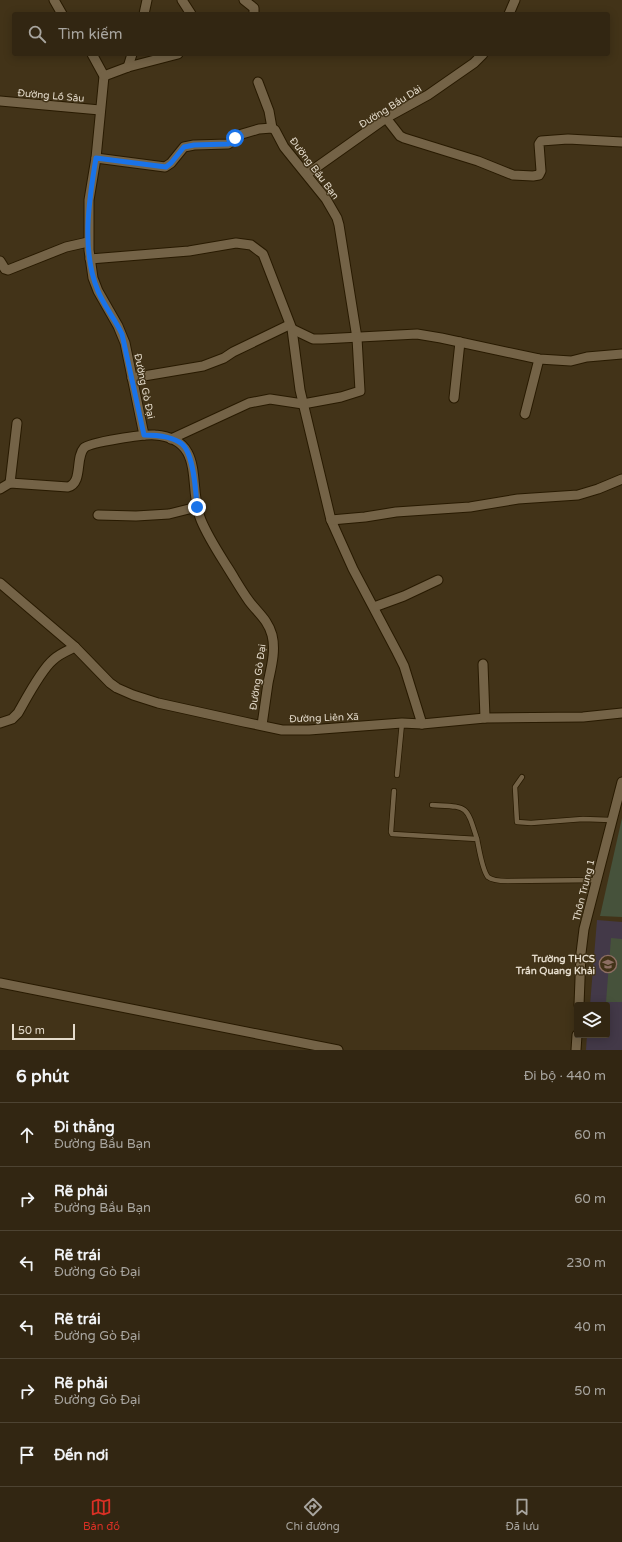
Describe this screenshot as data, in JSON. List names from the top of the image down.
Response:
{
  "streets": {
    "street": [
      "Đường Lồ Sâu",
      "Đường Bầu Dài",
      "Đường Bầu Bạn",
      "Đường Gò Đại",
      "Đường Liên Xã",
      "Thôn Trung 1"
    ]
  },
  "crossings": [
    ["Đường Lồ Sâu", "Đường Gò Đại"],
    ["Đường Bầu Dài", "Đường Bầu Bạn"],
    ["Đường Gò Đại", "Đường Liên Xã"]
  ],
  "places": {
    "school or university": ["Trường THCS Trần Quang Khải"]
  },
  "scale_bar": "50 m",
  "page": {
    "search": "Tìm kiếm",
    "scale": "50 m",
    "heading": ["6 phút", "Đi bộ · 440 m"],
    "list": [
      ["Đi thẳng", "Đường Bầu Bạn", "60 m"],
      ["Rẽ phải", "Đường Bầu Bạn", "60 m"],
      ["Rẽ trái", "Đường Gò Đại", "230 m"],
      ["Rẽ trái", "Đường Gò Đại", "40 m"],
      ["Rẽ phải", "Đường Gò Đại", "50 m"],
      "Đến nơi"
    ],
    "nav": ["Bản đồ", "Chỉ đường", "Đã lưu"]
  }
}
